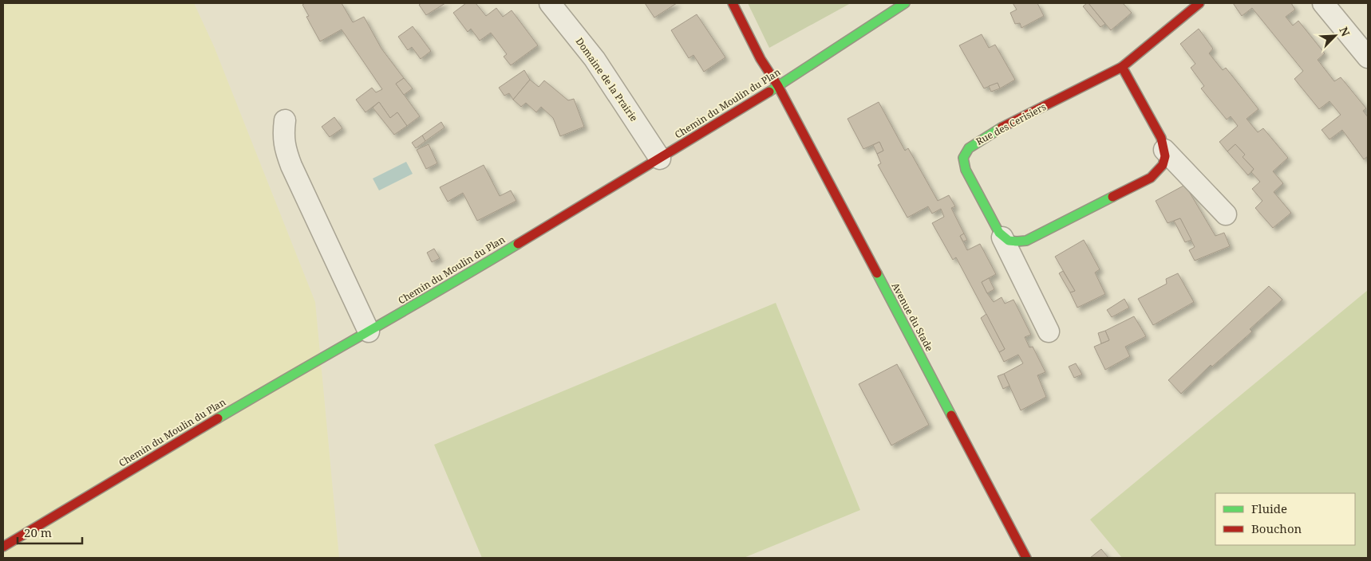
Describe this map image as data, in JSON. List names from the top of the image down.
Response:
{
  "streets": {
    "street": [
      "Domaine de la Prairie",
      "Chemin du Moulin du Plan",
      "Rue des Cerisiers",
      "Avenue du Stade"
    ]
  },
  "crossings": [
    ["Domaine de la Prairie", "Chemin du Moulin du Plan"],
    ["Chemin du Moulin du Plan", "Avenue du Stade"]
  ],
  "legend": ["Fluide", "Bouchon"],
  "scale_bar": "20 m",
  "north": "top right"
}
